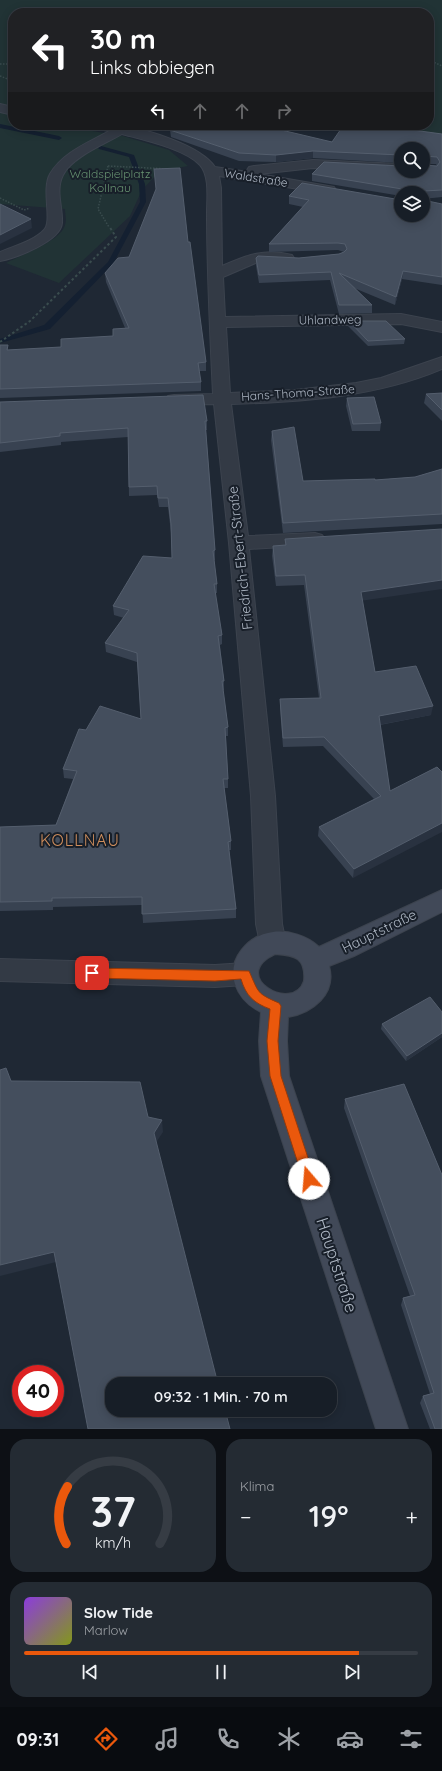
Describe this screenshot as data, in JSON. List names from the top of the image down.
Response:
{
  "streets": {
    "street": [
      "Waldstraße",
      "Uhlandweg",
      "Hans-Thoma-Straße",
      "Friedrich-Ebert-Straße",
      "Hauptstraße"
    ]
  },
  "crossings": [
    ["Waldstraße", "Friedrich-Ebert-Straße"],
    ["Uhlandweg", "Friedrich-Ebert-Straße"],
    ["Hans-Thoma-Straße", "Friedrich-Ebert-Straße"],
    ["Friedrich-Ebert-Straße", "Hauptstraße"]
  ],
  "districts": ["KOLLNAU"],
  "parks": ["Waldspielplatz Kollnau"],
  "page": {
    "turn": ["30 m", "Links abbiegen"],
    "limit": "40",
    "trip": "09:32 · 1 Min. · 70 m",
    "tile": "Klima",
    "heat": ["−", "19°", "+"],
    "song": ["Slow Tide", "Marlow"],
    "tabs": "09:31",
    "gauge": ["37", "km/h"]
  }
}
